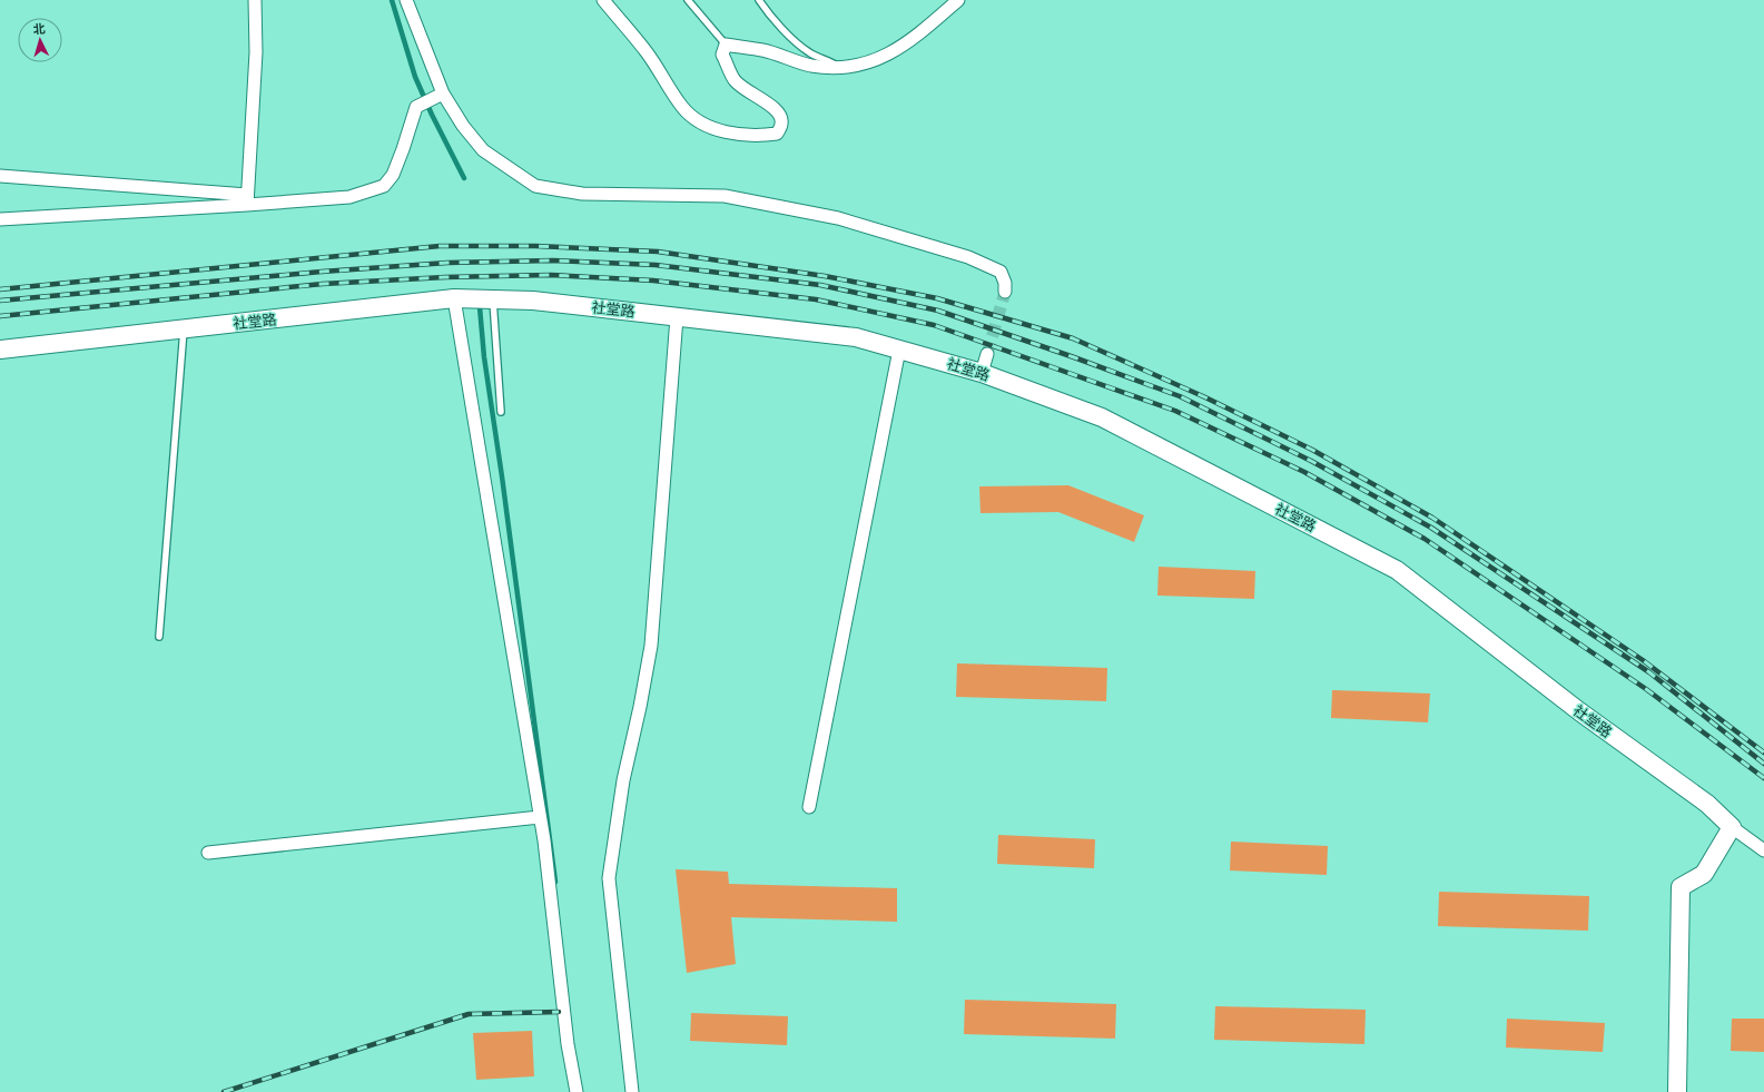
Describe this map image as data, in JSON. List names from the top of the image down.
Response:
{
  "streets": {
    "street": ["社堂路"]
  },
  "north": "top"
}
